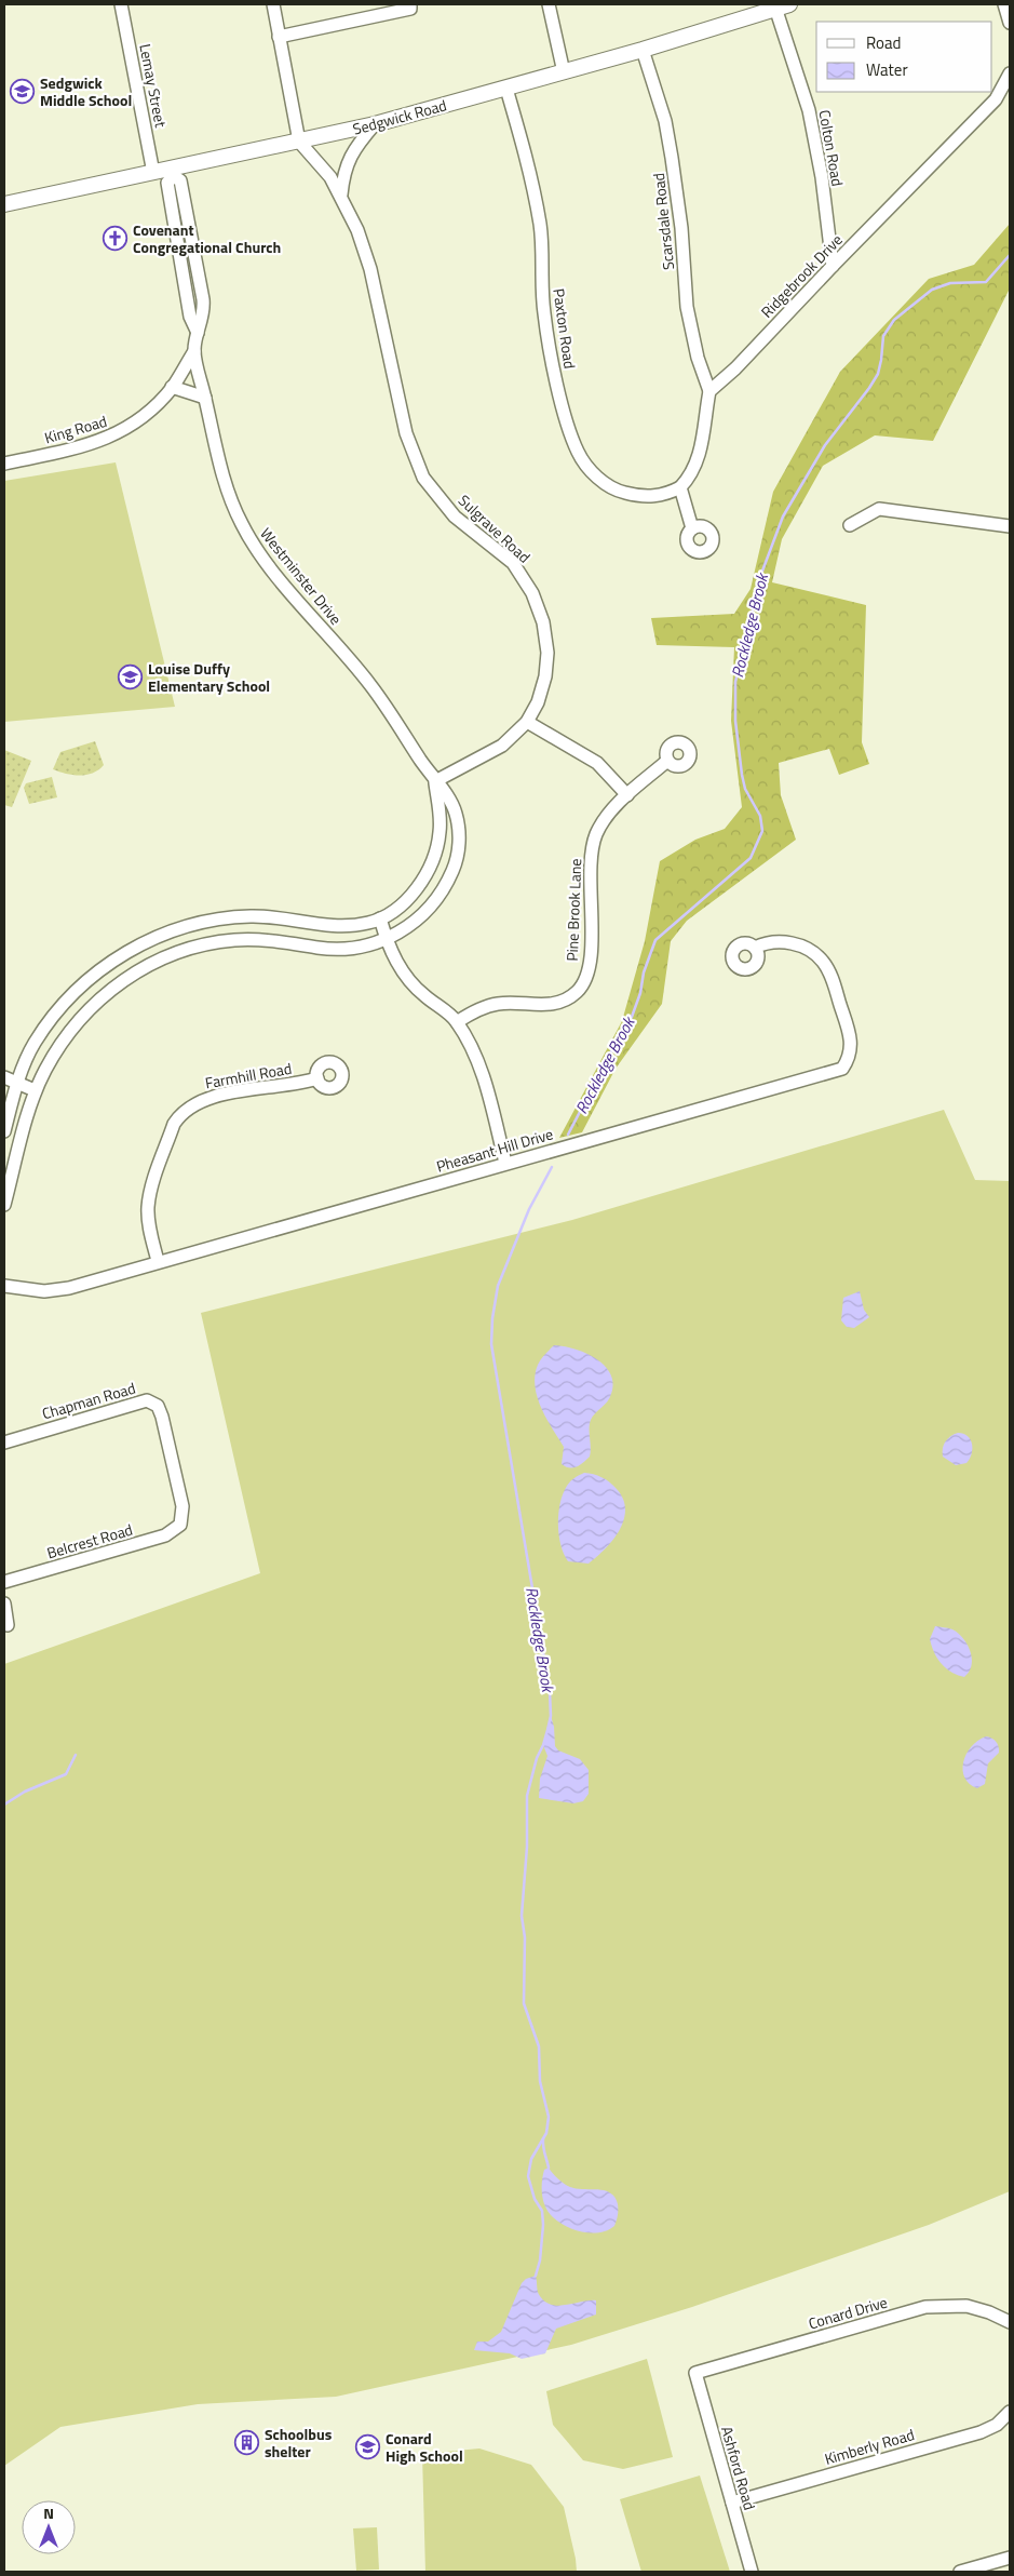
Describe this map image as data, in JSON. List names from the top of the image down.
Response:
{
  "streets": {
    "main road": ["Sedgwick Road"],
    "street": [
      "Lemay Street",
      "Colton Road",
      "Scarsdale Road",
      "Ridgebrook Drive",
      "Paxton Road",
      "King Road",
      "Sulgrave Road",
      "Westminster Drive",
      "Pine Brook Lane",
      "Farmhill Road",
      "Pheasant Hill Drive",
      "Chapman Road",
      "Belcrest Road",
      "Conard Drive",
      "Kimberly Road",
      "Ashford Road"
    ]
  },
  "crossings": [
    ["Lemay Street", "Sedgwick Road"],
    ["Sedgwick Road", "Colton Road"],
    ["Sedgwick Road", "Scarsdale Road"],
    ["Sedgwick Road", "Paxton Road"],
    ["Sedgwick Road", "Sulgrave Road"],
    ["Sedgwick Road", "Westminster Drive"],
    ["Colton Road", "Ridgebrook Drive"],
    ["Scarsdale Road", "Ridgebrook Drive"],
    ["King Road", "Westminster Drive"],
    ["Sulgrave Road", "Westminster Drive"],
    ["Farmhill Road", "Pheasant Hill Drive"],
    ["Chapman Road", "Belcrest Road"],
    ["Conard Drive", "Ashford Road"],
    ["Kimberly Road", "Ashford Road"]
  ],
  "water": ["Rockledge Brook"],
  "places": {
    "school or university": ["Sedgwick Middle School", "Louise Duffy Elementary School", "Conard High School"],
    "church": ["Covenant Congregational Church"],
    "building": ["Schoolbus shelter"]
  },
  "legend": ["Road", "Water"],
  "north": "top"
}
